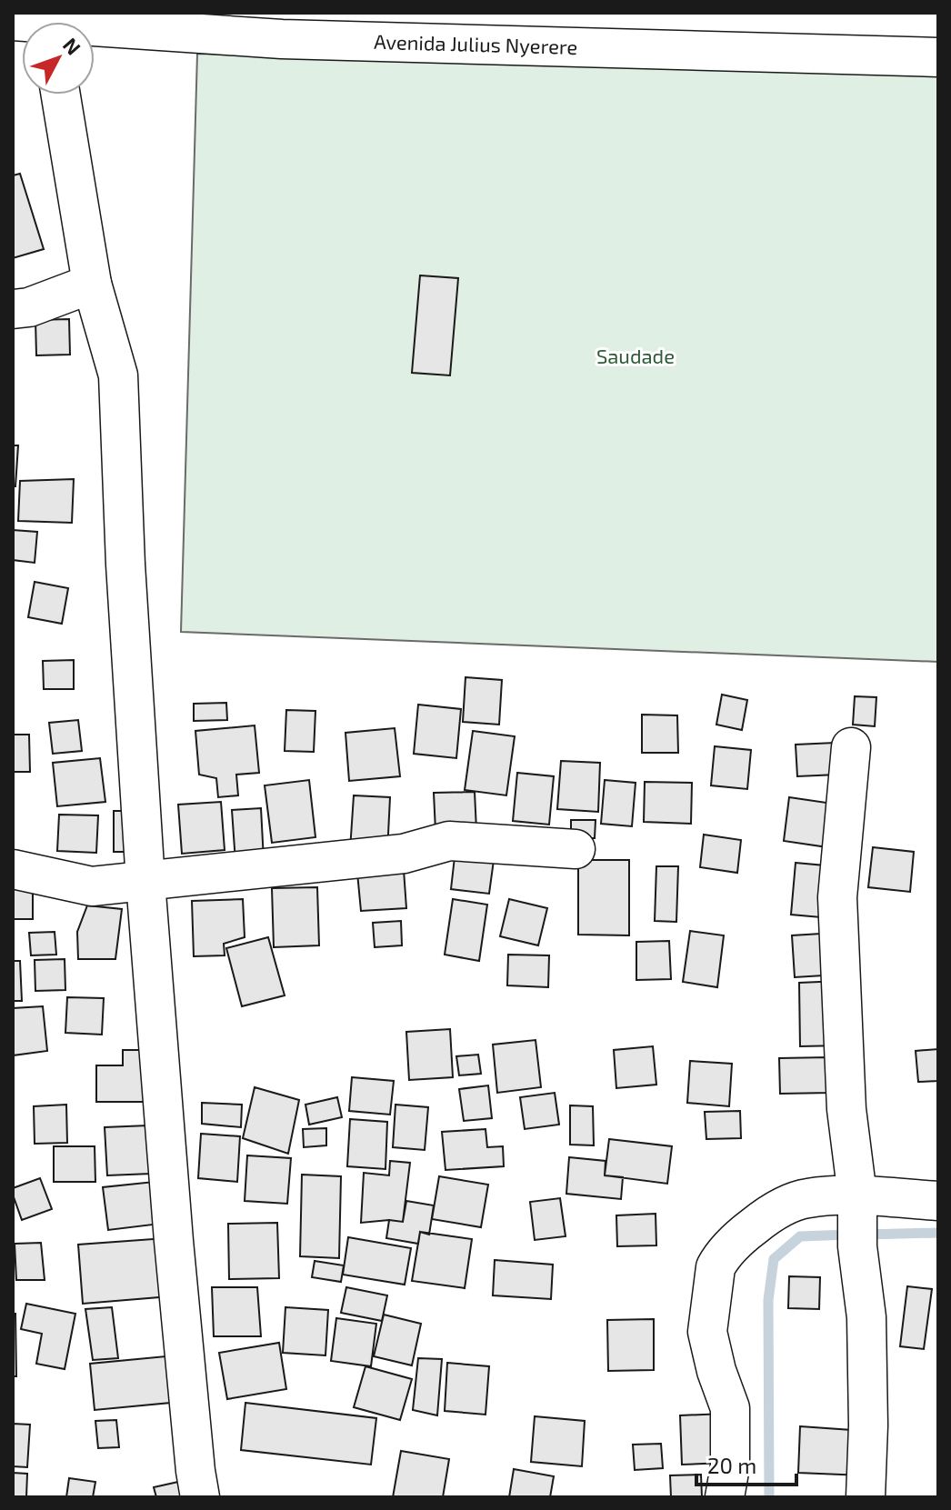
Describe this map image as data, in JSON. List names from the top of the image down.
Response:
{
  "streets": {
    "street": ["Avenida Julius Nyerere"]
  },
  "parks": ["Saudade"],
  "scale_bar": "20 m",
  "north": "top right"
}
